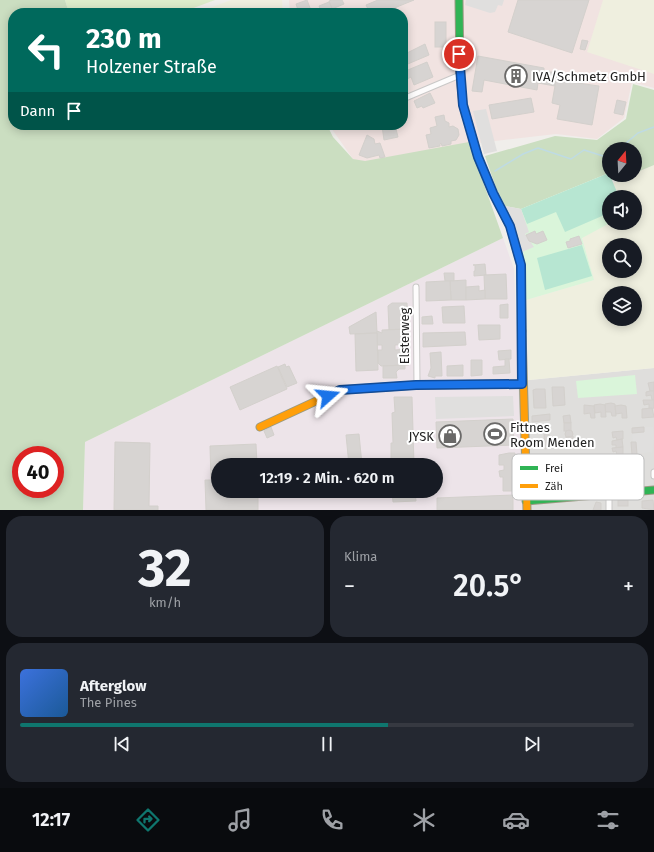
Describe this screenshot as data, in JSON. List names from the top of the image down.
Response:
{
  "streets": {
    "street": ["Elsterweg"]
  },
  "places": {
    "building": ["IVA/Schmetz GmbH"],
    "sports": ["Fittnes Room Menden"],
    "shop": ["JYSK"]
  },
  "legend": ["Frei", "Zäh"],
  "north": "top",
  "page": {
    "turn": ["230 m", "Holzener Straße"],
    "then": "Dann",
    "limit": "40",
    "trip": "12:19 · 2 Min. · 620 m",
    "tile": [
      ["32", "km/h"],
      "Klima"
    ],
    "heat": ["−", "20.5°", "+"],
    "song": ["Afterglow", "The Pines"],
    "tabs": "12:17"
  }
}
